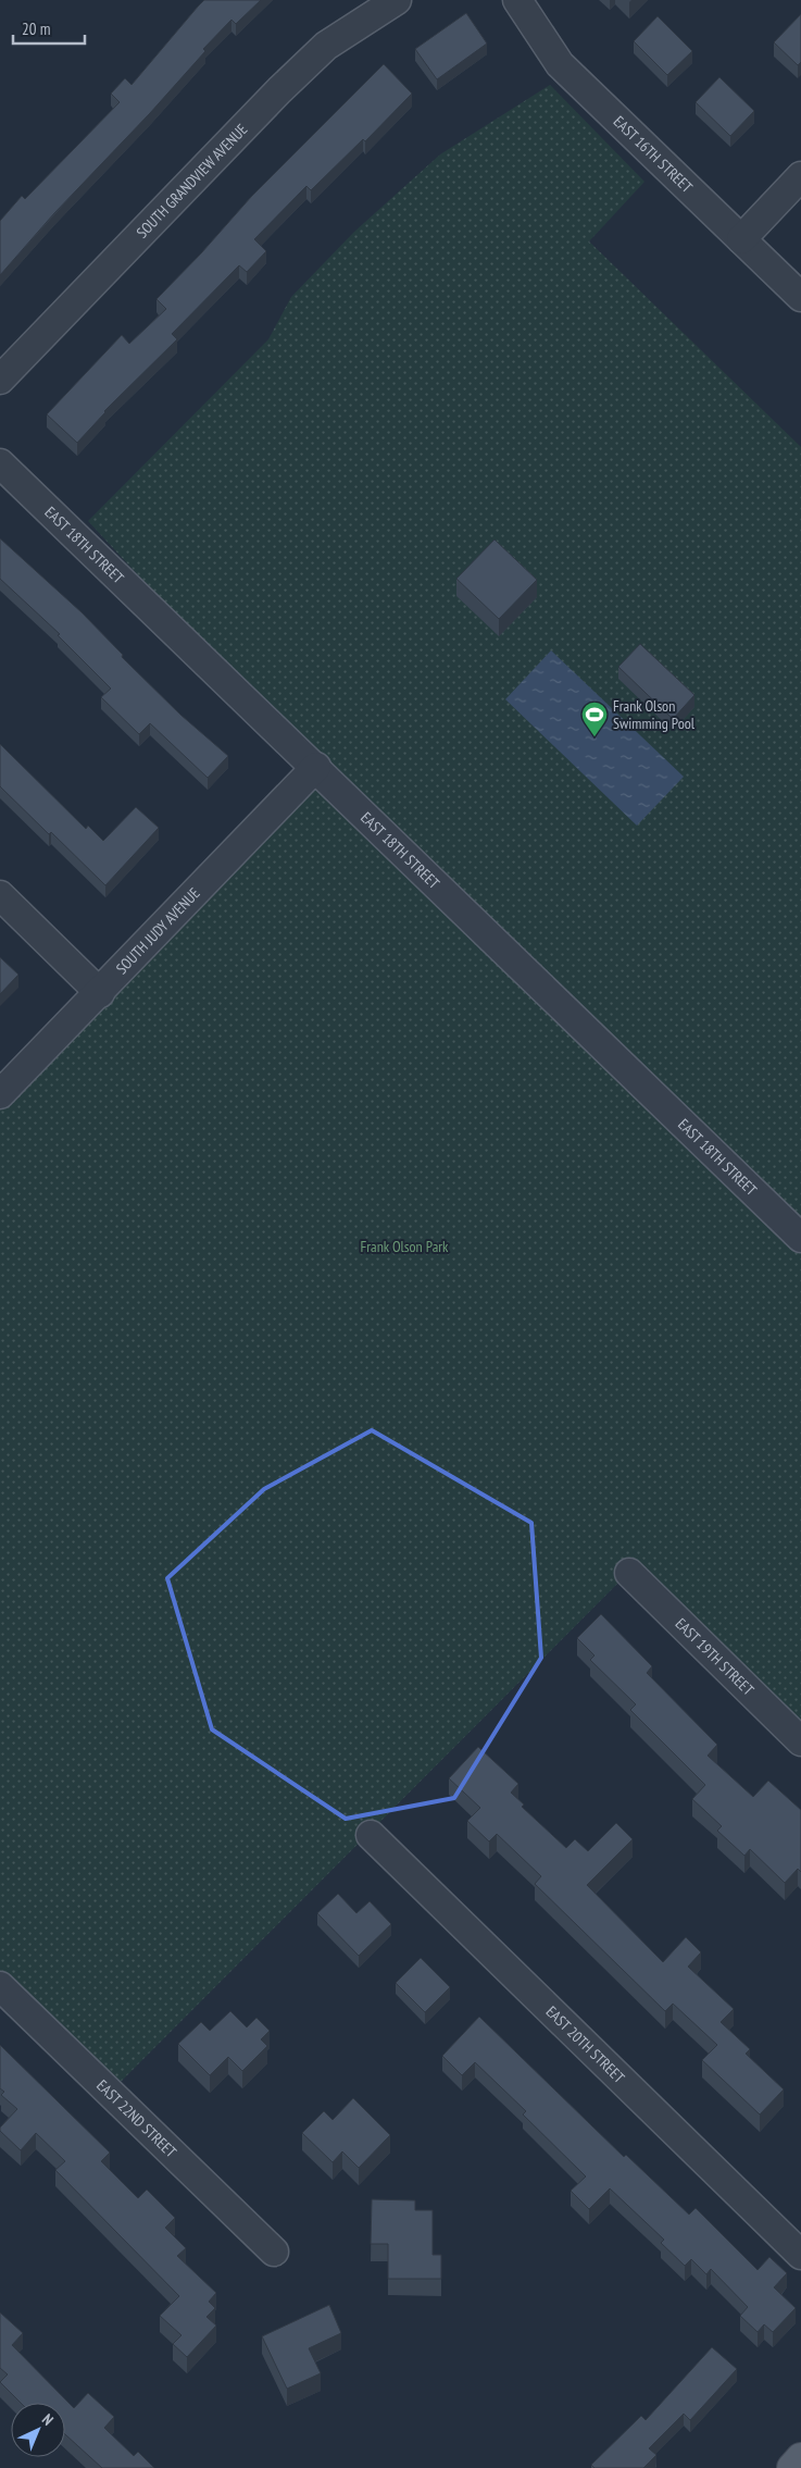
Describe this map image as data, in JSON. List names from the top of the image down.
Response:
{
  "streets": {
    "street": [
      "EAST 16TH STREET",
      "SOUTH GRANDVIEW AVENUE",
      "EAST 18TH STREET",
      "SOUTH JUDY AVENUE",
      "EAST 19TH STREET",
      "EAST 20TH STREET",
      "EAST 22ND STREET"
    ]
  },
  "crossings": [
    ["EAST 18TH STREET", "SOUTH JUDY AVENUE"]
  ],
  "parks": ["Frank Olson Park"],
  "places": {
    "sports": ["Frank Olson Swimming Pool"]
  },
  "scale_bar": "20 m",
  "north": "top right"
}
